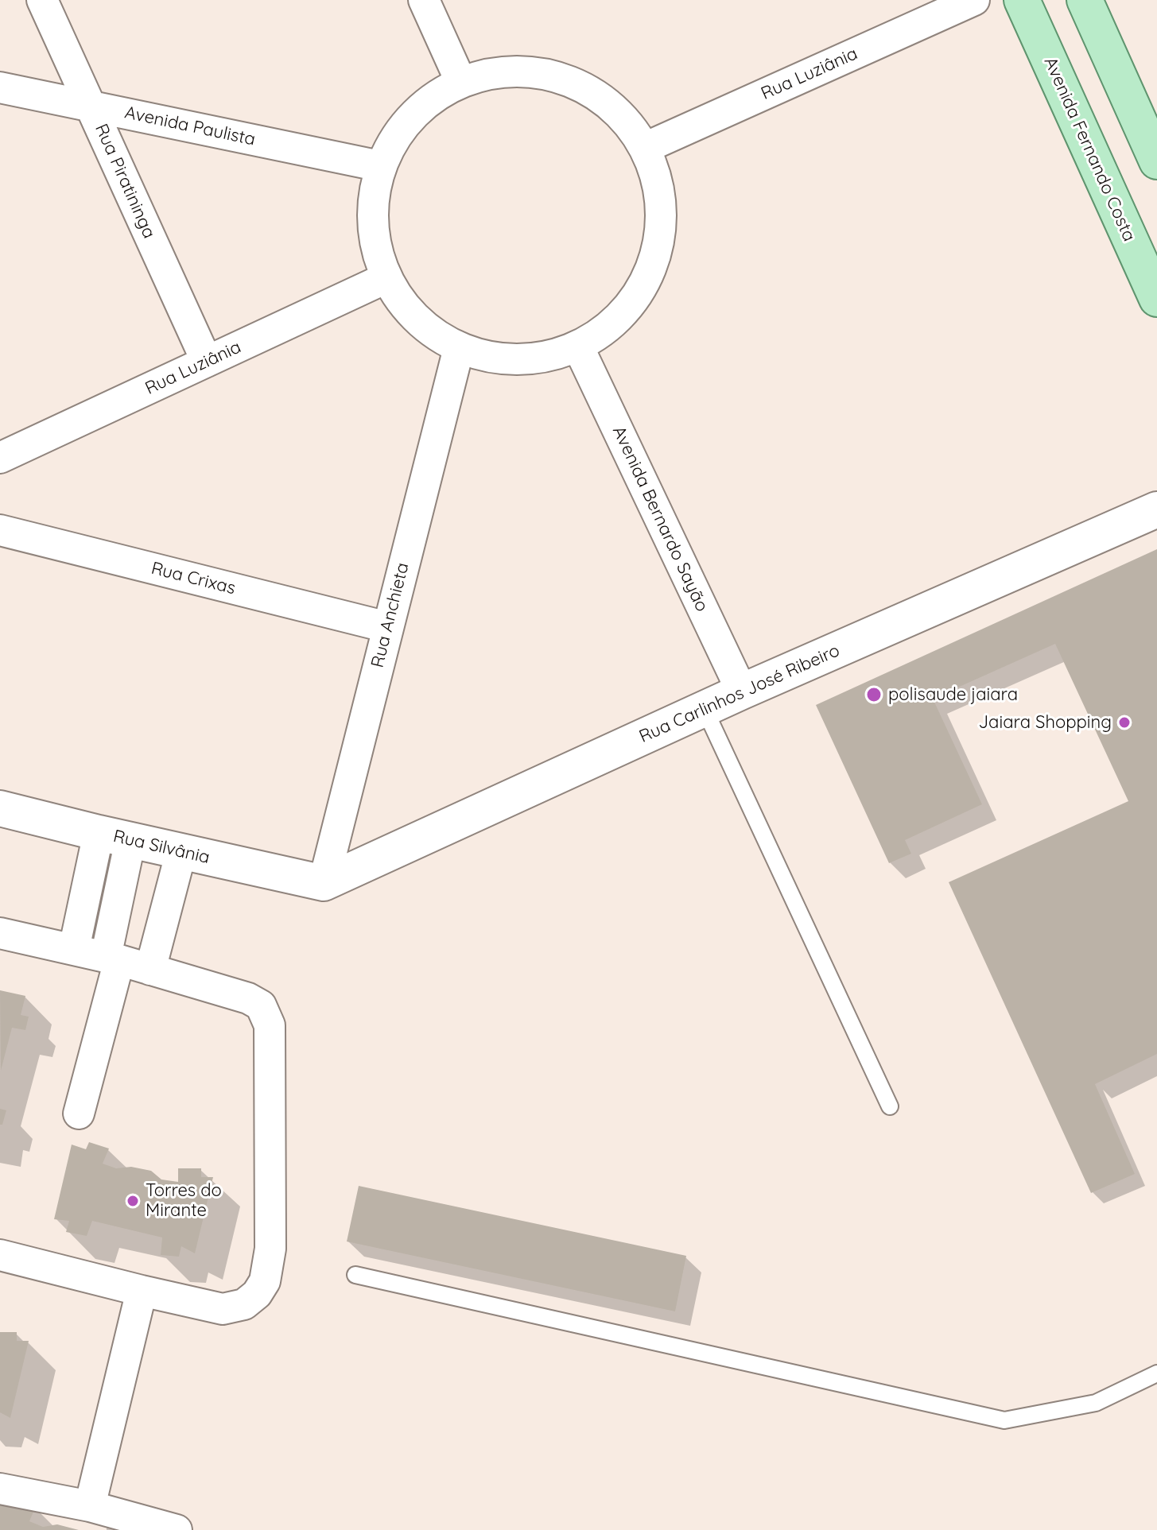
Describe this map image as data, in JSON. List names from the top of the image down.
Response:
{
  "streets": {
    "main road": ["Avenida Fernando Costa"],
    "street": [
      "Rua Luziânia",
      "Avenida Paulista",
      "Rua Piratininga",
      "Avenida Bernardo Sayão",
      "Rua Crixas",
      "Rua Anchieta",
      "Rua Carlinhos José Ribeiro",
      "Rua Silvânia"
    ]
  },
  "crossings": [
    ["Rua Luziânia", "Rua Piratininga"],
    ["Avenida Paulista", "Rua Piratininga"],
    ["Avenida Bernardo Sayão", "Rua Carlinhos José Ribeiro"],
    ["Rua Crixas", "Rua Anchieta"],
    ["Rua Anchieta", "Rua Carlinhos José Ribeiro"],
    ["Rua Anchieta", "Rua Silvânia"],
    ["Rua Carlinhos José Ribeiro", "Rua Silvânia"]
  ],
  "places": ["polisaude jaiara", "Jaiara Shopping", "Torres do Mirante"]
}
